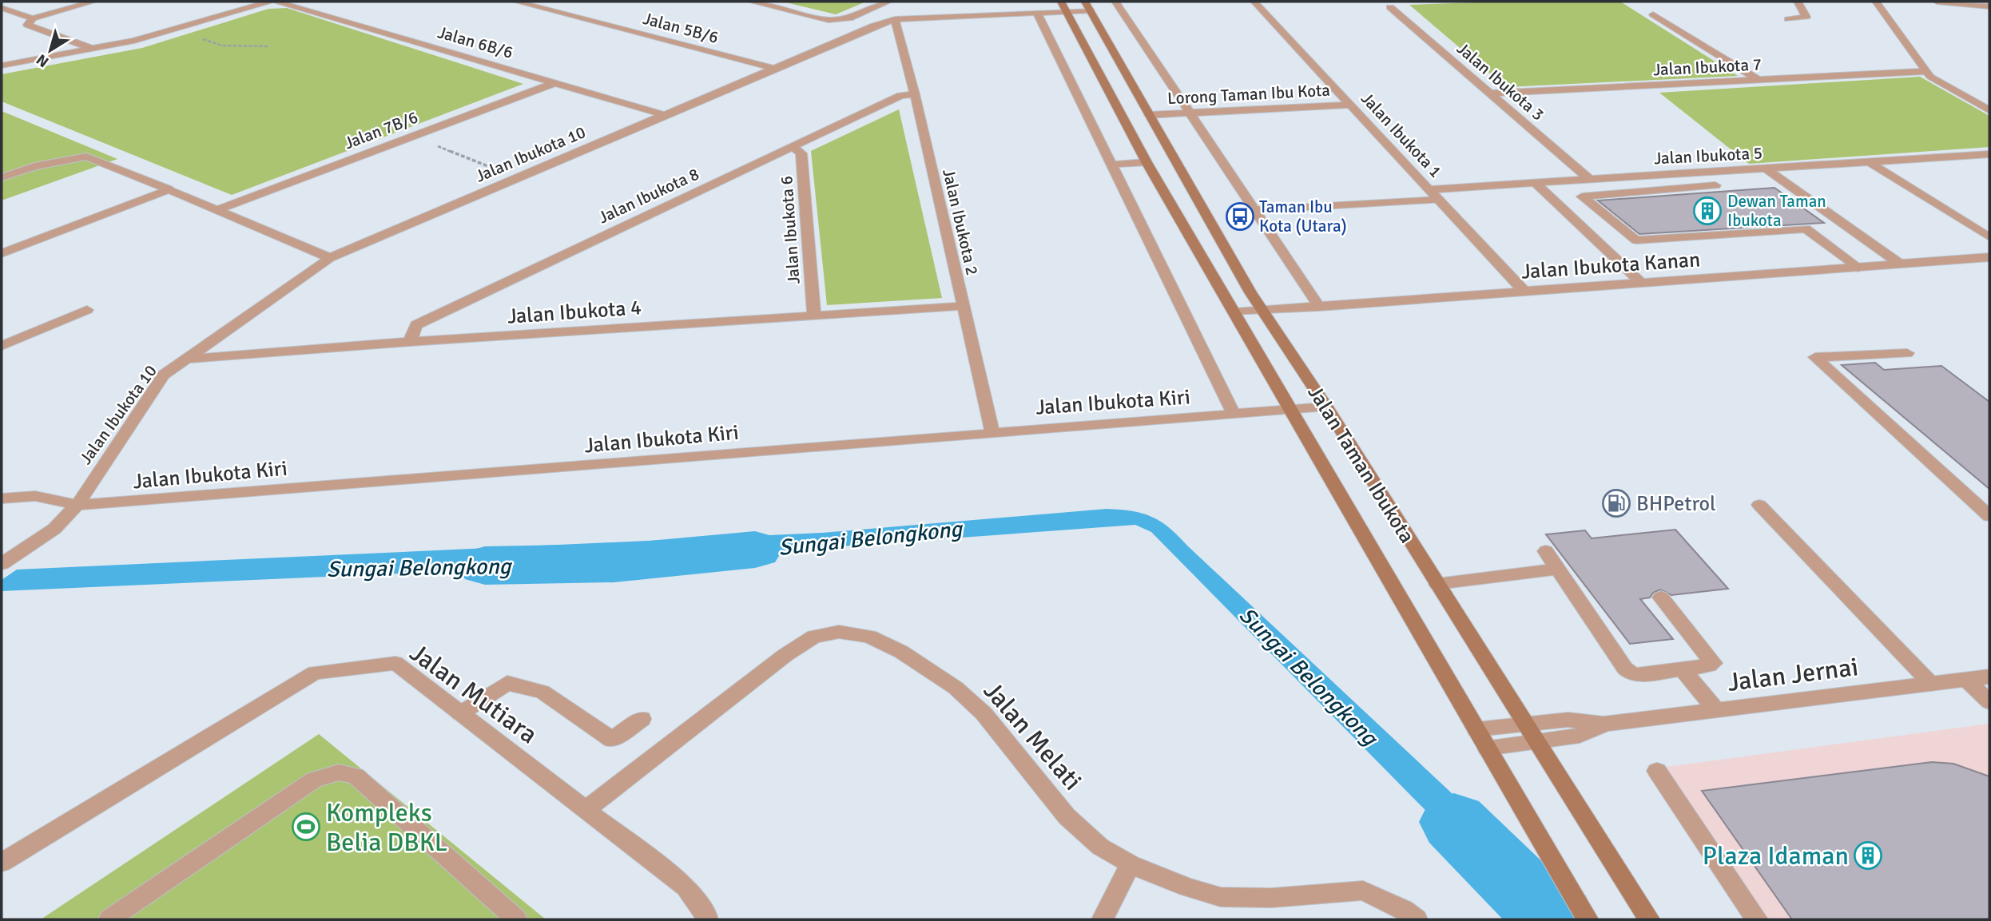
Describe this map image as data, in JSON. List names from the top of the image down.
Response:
{
  "streets": {
    "main road": ["Jalan Taman Ibukota"],
    "street": [
      "Jalan 5B/6",
      "Jalan 6B/6",
      "Jalan Ibukota 7",
      "Jalan Ibukota 3",
      "Lorong Taman Ibu Kota",
      "Jalan 7B/6",
      "Jalan Ibukota 1",
      "Jalan Ibukota 10",
      "Jalan Ibukota 5",
      "Jalan Ibukota 8",
      "Jalan Ibukota 2",
      "Jalan Ibukota 6",
      "Jalan Ibukota Kanan",
      "Jalan Ibukota 4",
      "Jalan Ibukota Kiri",
      "Jalan Jernai",
      "Jalan Mutiara",
      "Jalan Melati"
    ]
  },
  "crossings": [
    ["Jalan 5B/6", "Jalan Ibukota 10"],
    ["Jalan 6B/6", "Jalan 7B/6"],
    ["Jalan 6B/6", "Jalan Ibukota 10"],
    ["Jalan Ibukota 7", "Jalan Ibukota 3"],
    ["Jalan Ibukota 3", "Jalan Ibukota 5"],
    ["Lorong Taman Ibu Kota", "Jalan Ibukota 1"],
    ["Lorong Taman Ibu Kota", "Jalan Taman Ibukota"],
    ["Jalan Ibukota 1", "Jalan Ibukota 5"],
    ["Jalan Ibukota 1", "Jalan Ibukota Kanan"],
    ["Jalan Ibukota 10", "Jalan Ibukota 2"],
    ["Jalan Ibukota 10", "Jalan Ibukota 4"],
    ["Jalan Ibukota 10", "Jalan Ibukota Kiri"],
    ["Jalan Ibukota 10", "Jalan Taman Ibukota"],
    ["Jalan Ibukota 8", "Jalan Ibukota 2"],
    ["Jalan Ibukota 8", "Jalan Ibukota 6"],
    ["Jalan Ibukota 8", "Jalan Ibukota 4"],
    ["Jalan Ibukota 2", "Jalan Ibukota 4"],
    ["Jalan Ibukota 2", "Jalan Ibukota Kiri"],
    ["Jalan Ibukota 6", "Jalan Ibukota 4"],
    ["Jalan Ibukota Kanan", "Jalan Taman Ibukota"],
    ["Jalan Ibukota Kiri", "Jalan Taman Ibukota"],
    ["Jalan Taman Ibukota", "Jalan Jernai"],
    ["Jalan Mutiara", "Jalan Melati"]
  ],
  "water": ["Sungai Belongkong"],
  "places": {
    "building": ["Dewan Taman Ibukota", "Plaza Idaman"],
    "bus stop": ["Taman Ibu Kota (Utara)"],
    "fuel station": ["BHPetrol"],
    "sports": ["Kompleks Belia DBKL"]
  },
  "north": "bottom left"
}
